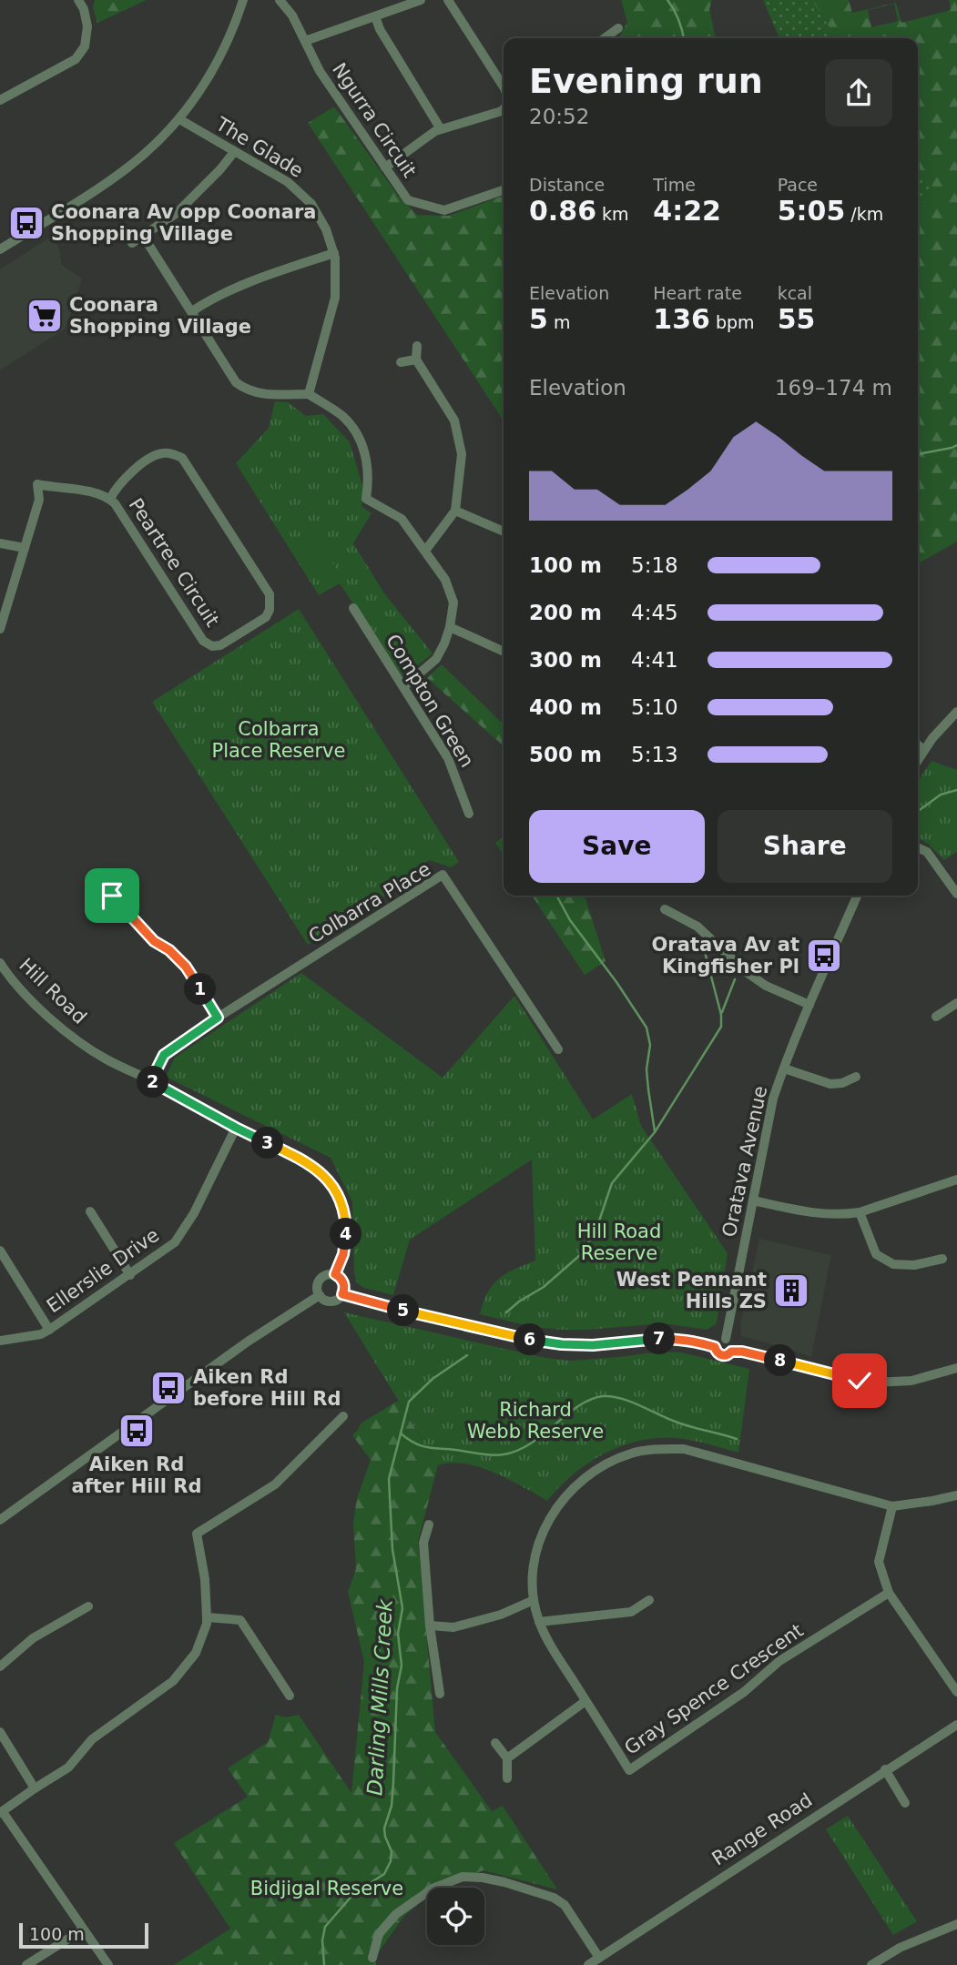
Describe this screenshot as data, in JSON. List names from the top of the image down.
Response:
{
  "streets": {
    "street": [
      "Ngurra Circuit",
      "The Glade",
      "Peartree Circuit",
      "Compton Green",
      "Colbarra Place",
      "Hill Road",
      "Oratava Avenue",
      "Ellerslie Drive",
      "Gray Spence Crescent",
      "Range Road"
    ]
  },
  "crossings": [
    ["Colbarra Place", "Hill Road"],
    ["Hill Road", "Ellerslie Drive"]
  ],
  "water": ["Darling Mills Creek"],
  "parks": [
    "Colbarra Place Reserve",
    "Hill Road Reserve",
    "Richard Webb Reserve",
    "Bidjigal Reserve"
  ],
  "places": {
    "bus stop": [
      "Coonara Av opp Coonara Shopping Village",
      "Oratava Av at Kingfisher Pl",
      "Aiken Rd before Hill Rd",
      "Aiken Rd after Hill Rd"
    ],
    "supermarket": ["Coonara Shopping Village"],
    "building": ["West Pennant Hills ZS"]
  },
  "scale_bar": "100 m",
  "page": {
    "heading": ["Evening run", "20:52"],
    "stats": [
      ["Distance", "0.86 km"],
      ["Time", "4:22"],
      ["Pace", "5:05 /km"],
      ["Elevation", "5 m"],
      ["Heart rate", "136 bpm"],
      ["kcal", "55"]
    ],
    "chart": ["Elevation", "169–174 m"],
    "list": [
      {
        "name": "100 m",
        "note": "5:18"
      },
      {
        "name": "200 m",
        "note": "4:45"
      },
      {
        "name": "300 m",
        "note": "4:41"
      },
      {
        "name": "400 m",
        "note": "5:10"
      },
      {
        "name": "500 m",
        "note": "5:13"
      }
    ],
    "buttons": ["Save", "Share"],
    "pins": [
      "1",
      "2",
      "3",
      "4",
      "5",
      "7",
      "6",
      "8"
    ],
    "scale": "100 m"
  }
}
